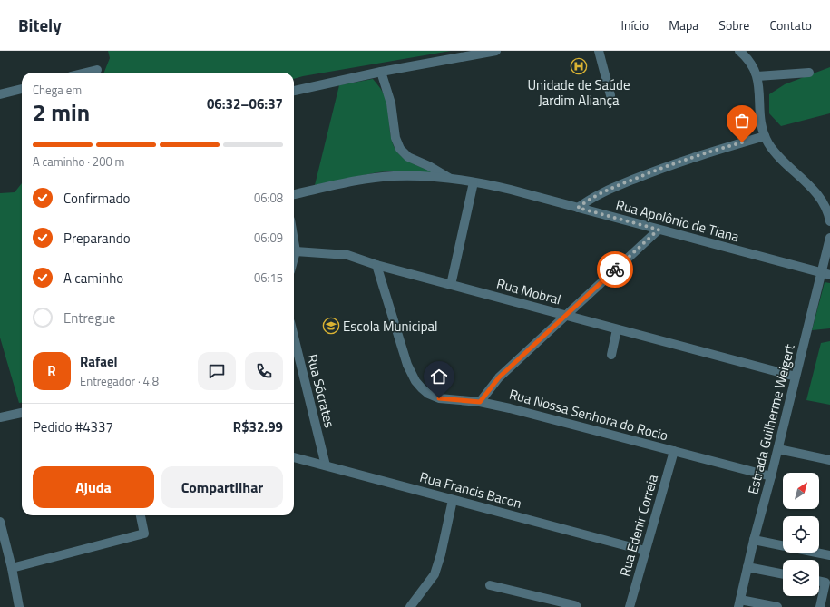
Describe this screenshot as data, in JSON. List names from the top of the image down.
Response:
{
  "streets": {
    "street": [
      "Rua Apolônio de Tiana",
      "Rua Mobral",
      "Rua Sócrates",
      "Rua Nossa Senhora do Rocio",
      "Estrada Guilherme Weigert",
      "Rua Francis Bacon",
      "Rua Edenir Correia"
    ]
  },
  "crossings": [
    ["Rua Apolônio de Tiana", "Estrada Guilherme Weigert"],
    ["Rua Mobral", "Rua Nossa Senhora do Rocio"],
    ["Rua Mobral", "Estrada Guilherme Weigert"],
    ["Rua Sócrates", "Rua Francis Bacon"],
    ["Rua Nossa Senhora do Rocio", "Estrada Guilherme Weigert"],
    ["Rua Nossa Senhora do Rocio", "Rua Edenir Correia"],
    ["Rua Francis Bacon", "Rua Edenir Correia"]
  ],
  "places": {
    "hospital": ["Unidade de Saúde Jardim Aliança"],
    "school or university": ["Escola Municipal"]
  },
  "north": "top right",
  "page": {
    "header": "Bitely",
    "nav": [
      "Início",
      "Mapa",
      "Sobre",
      "Contato"
    ],
    "heading": ["2 min", "Chega em", "06:32–06:37"],
    "panel": [
      "Rafael",
      "Entregador · 4.8",
      "Pedido #4337",
      "R$32.99"
    ],
    "bar": "A caminho · 200 m",
    "list": [
      ["Confirmado", "06:08"],
      ["Preparando", "06:09"],
      ["A caminho", "06:15"],
      "Entregue"
    ],
    "round": "R",
    "buttons": ["Ajuda", "Compartilhar"]
  }
}
